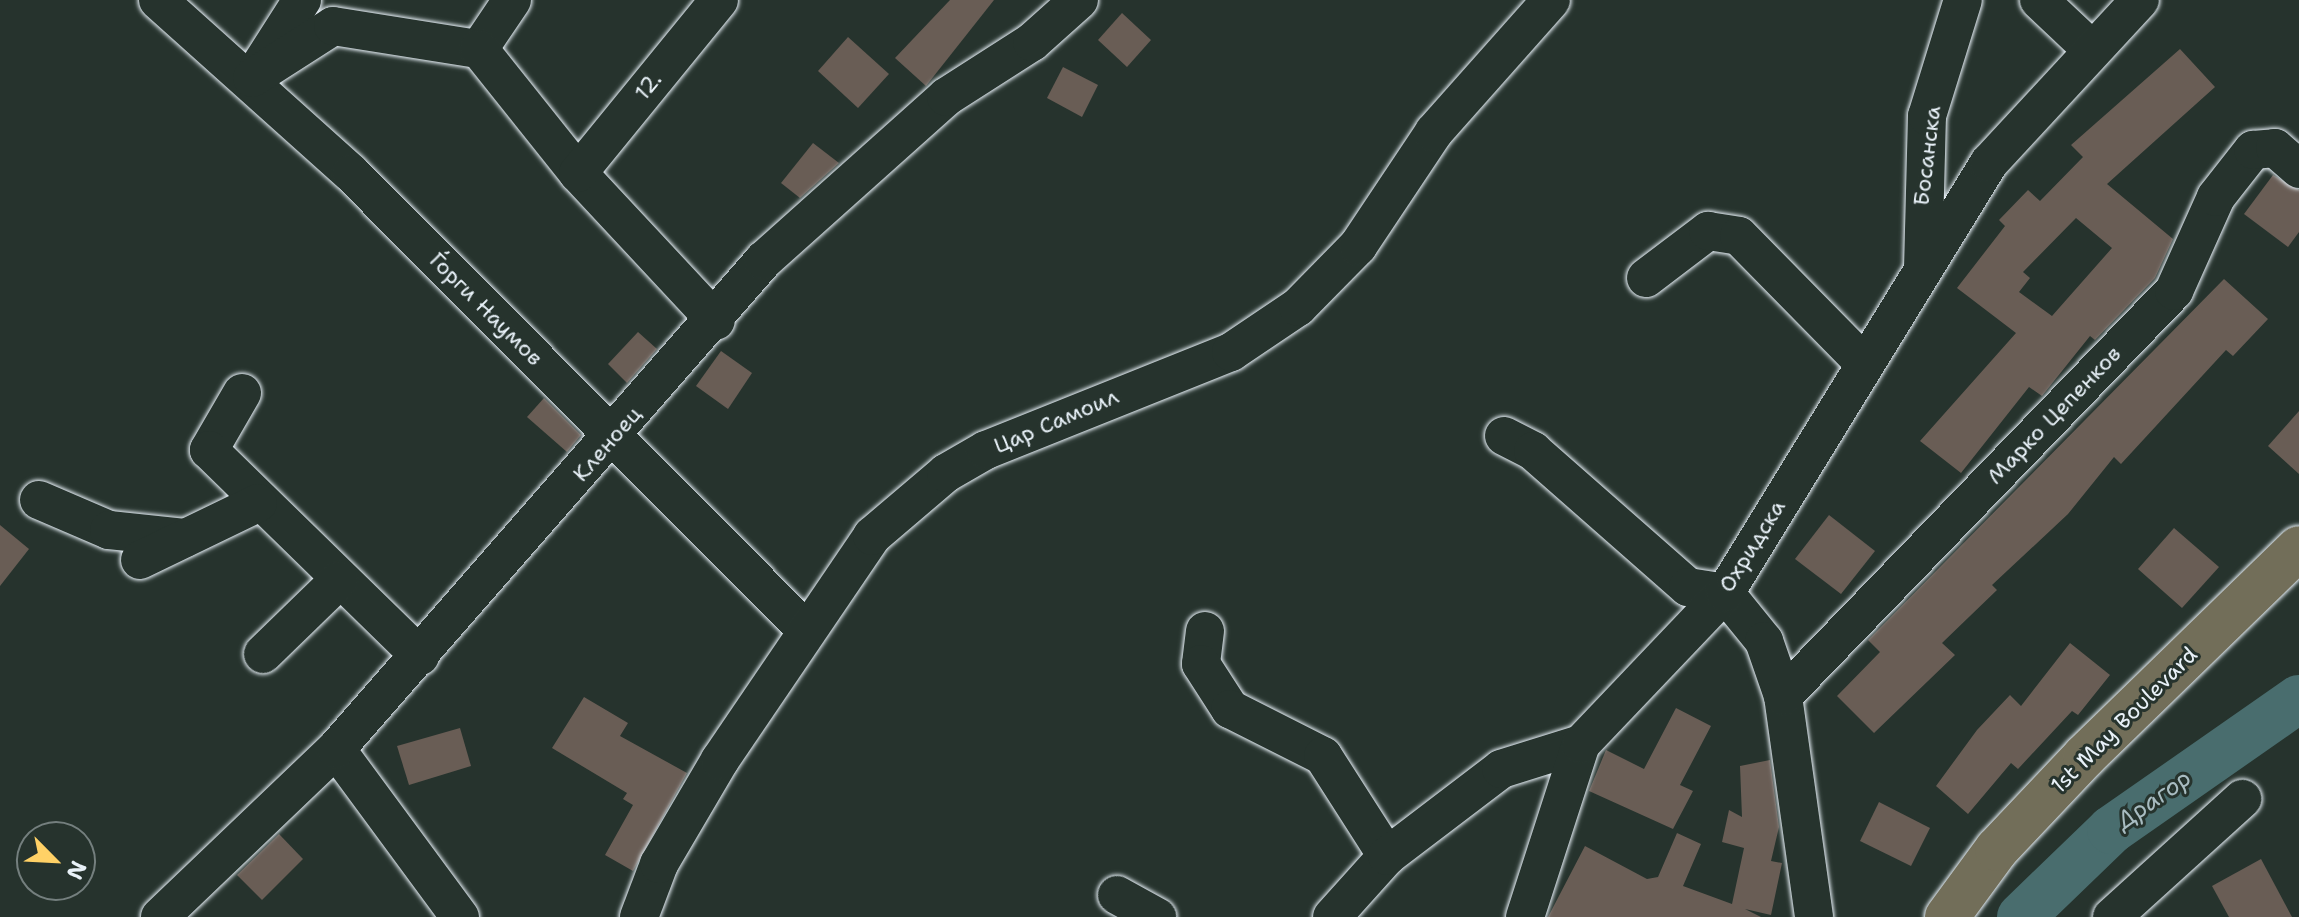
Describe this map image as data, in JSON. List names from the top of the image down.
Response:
{
  "streets": {
    "main road": ["1st May Boulevard"],
    "street": [
      "12.",
      "Босанска",
      "Ѓорги Наумов",
      "Марко Цепенков",
      "Цар Самоил",
      "Кленоец",
      "Охридска"
    ]
  },
  "crossings": [
    ["Босанска", "Охридска"],
    ["Ѓорги Наумов", "Цар Самоил"],
    ["Ѓорги Наумов", "Кленоец"]
  ],
  "water": ["Драгор"],
  "north": "bottom right"
}
